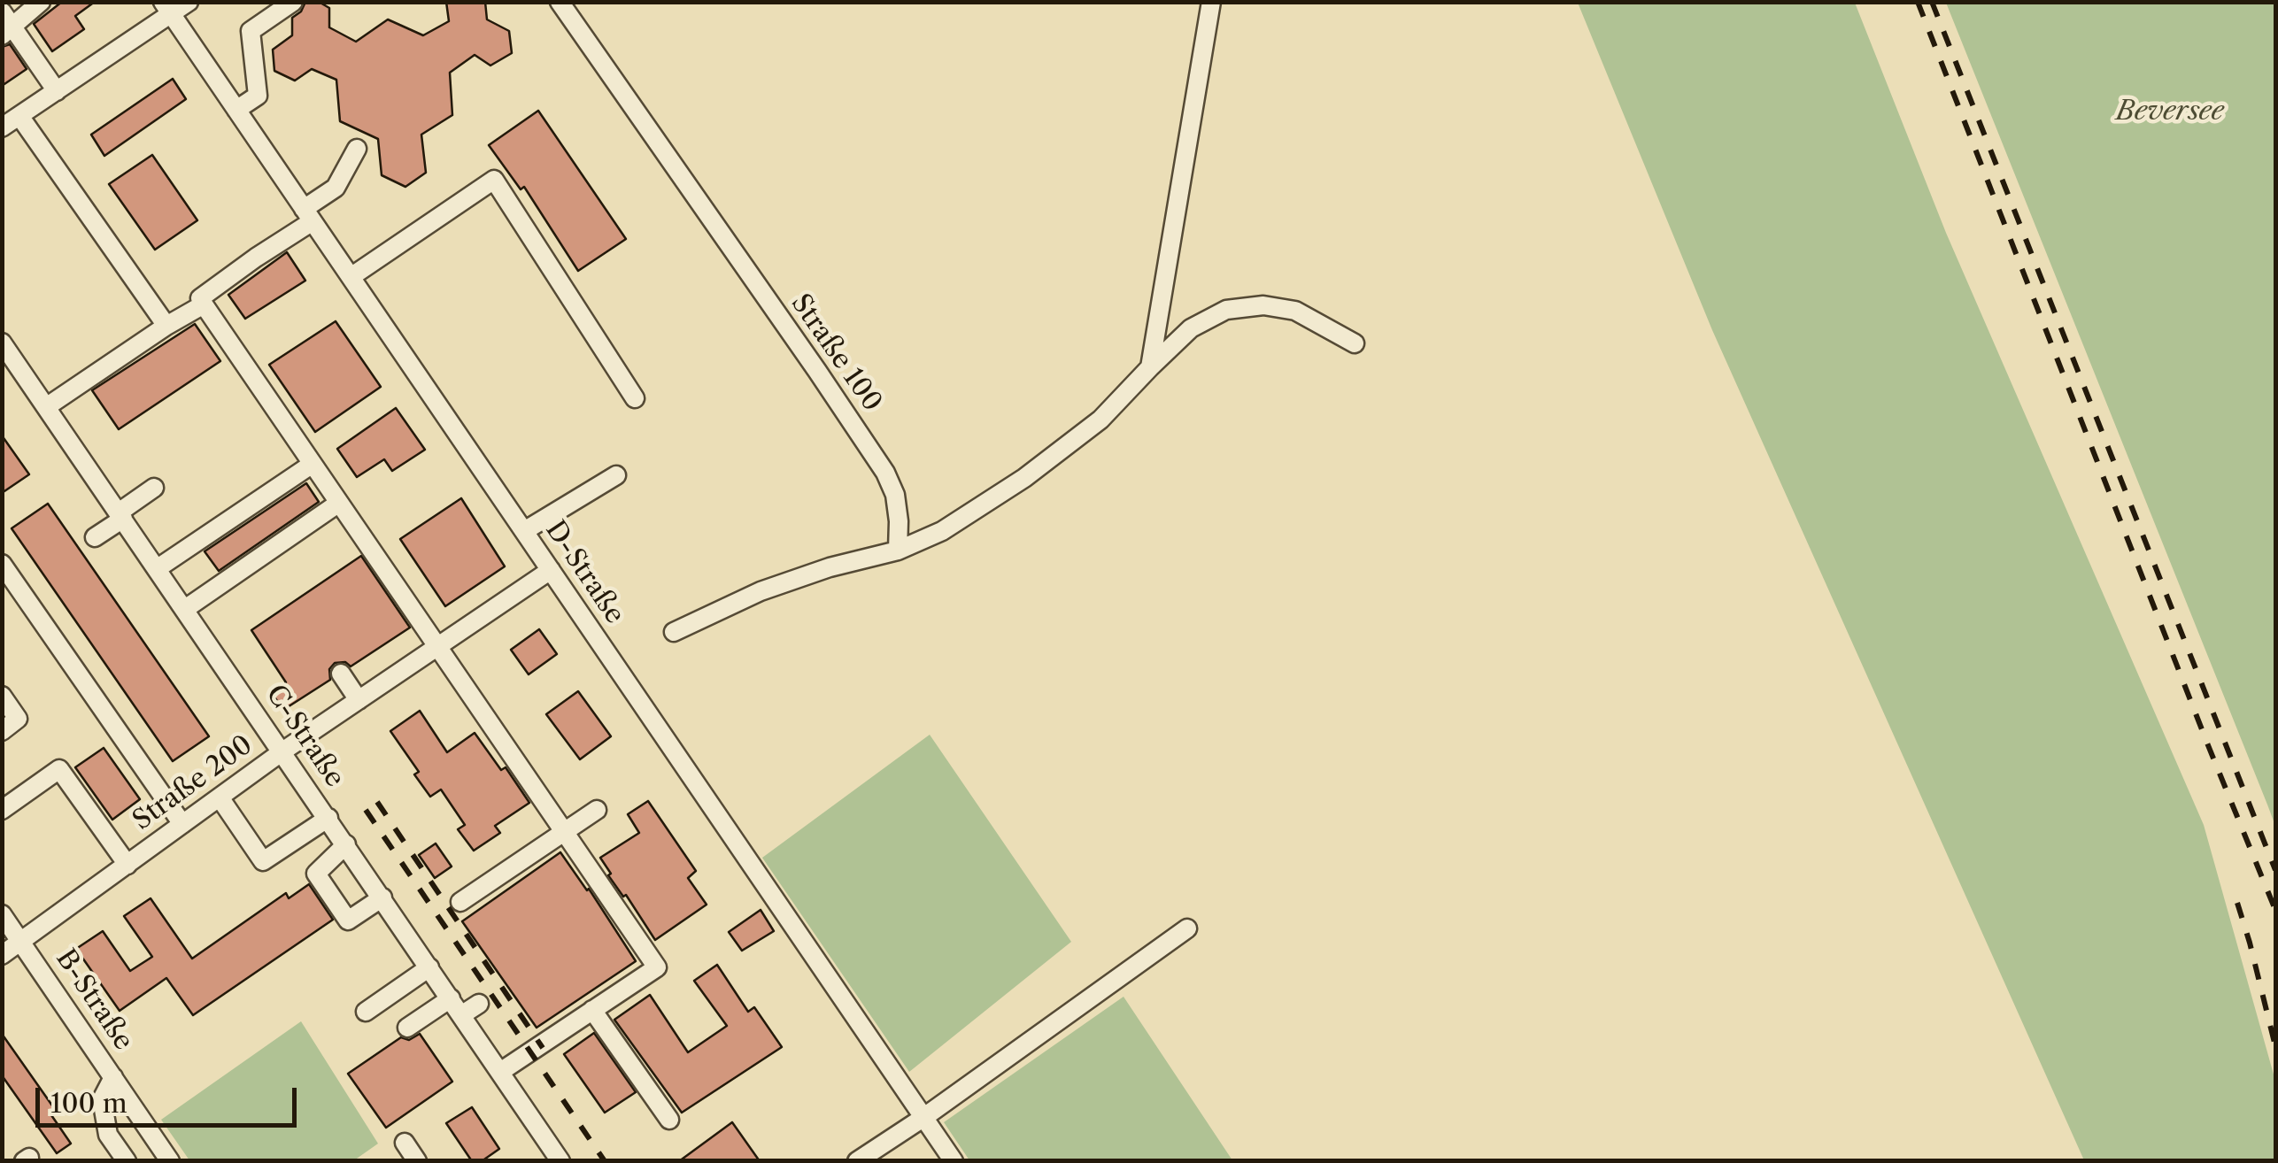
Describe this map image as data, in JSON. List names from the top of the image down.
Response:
{
  "streets": {
    "lane": [
      "Straße 100",
      "D-Straße",
      "C-Straße",
      "Straße 200",
      "B-Straße"
    ]
  },
  "crossings": [
    ["D-Straße", "Straße 200"],
    ["C-Straße", "Straße 200"],
    ["Straße 200", "B-Straße"]
  ],
  "parks": ["Beversee"],
  "scale_bar": "100 m"
}
